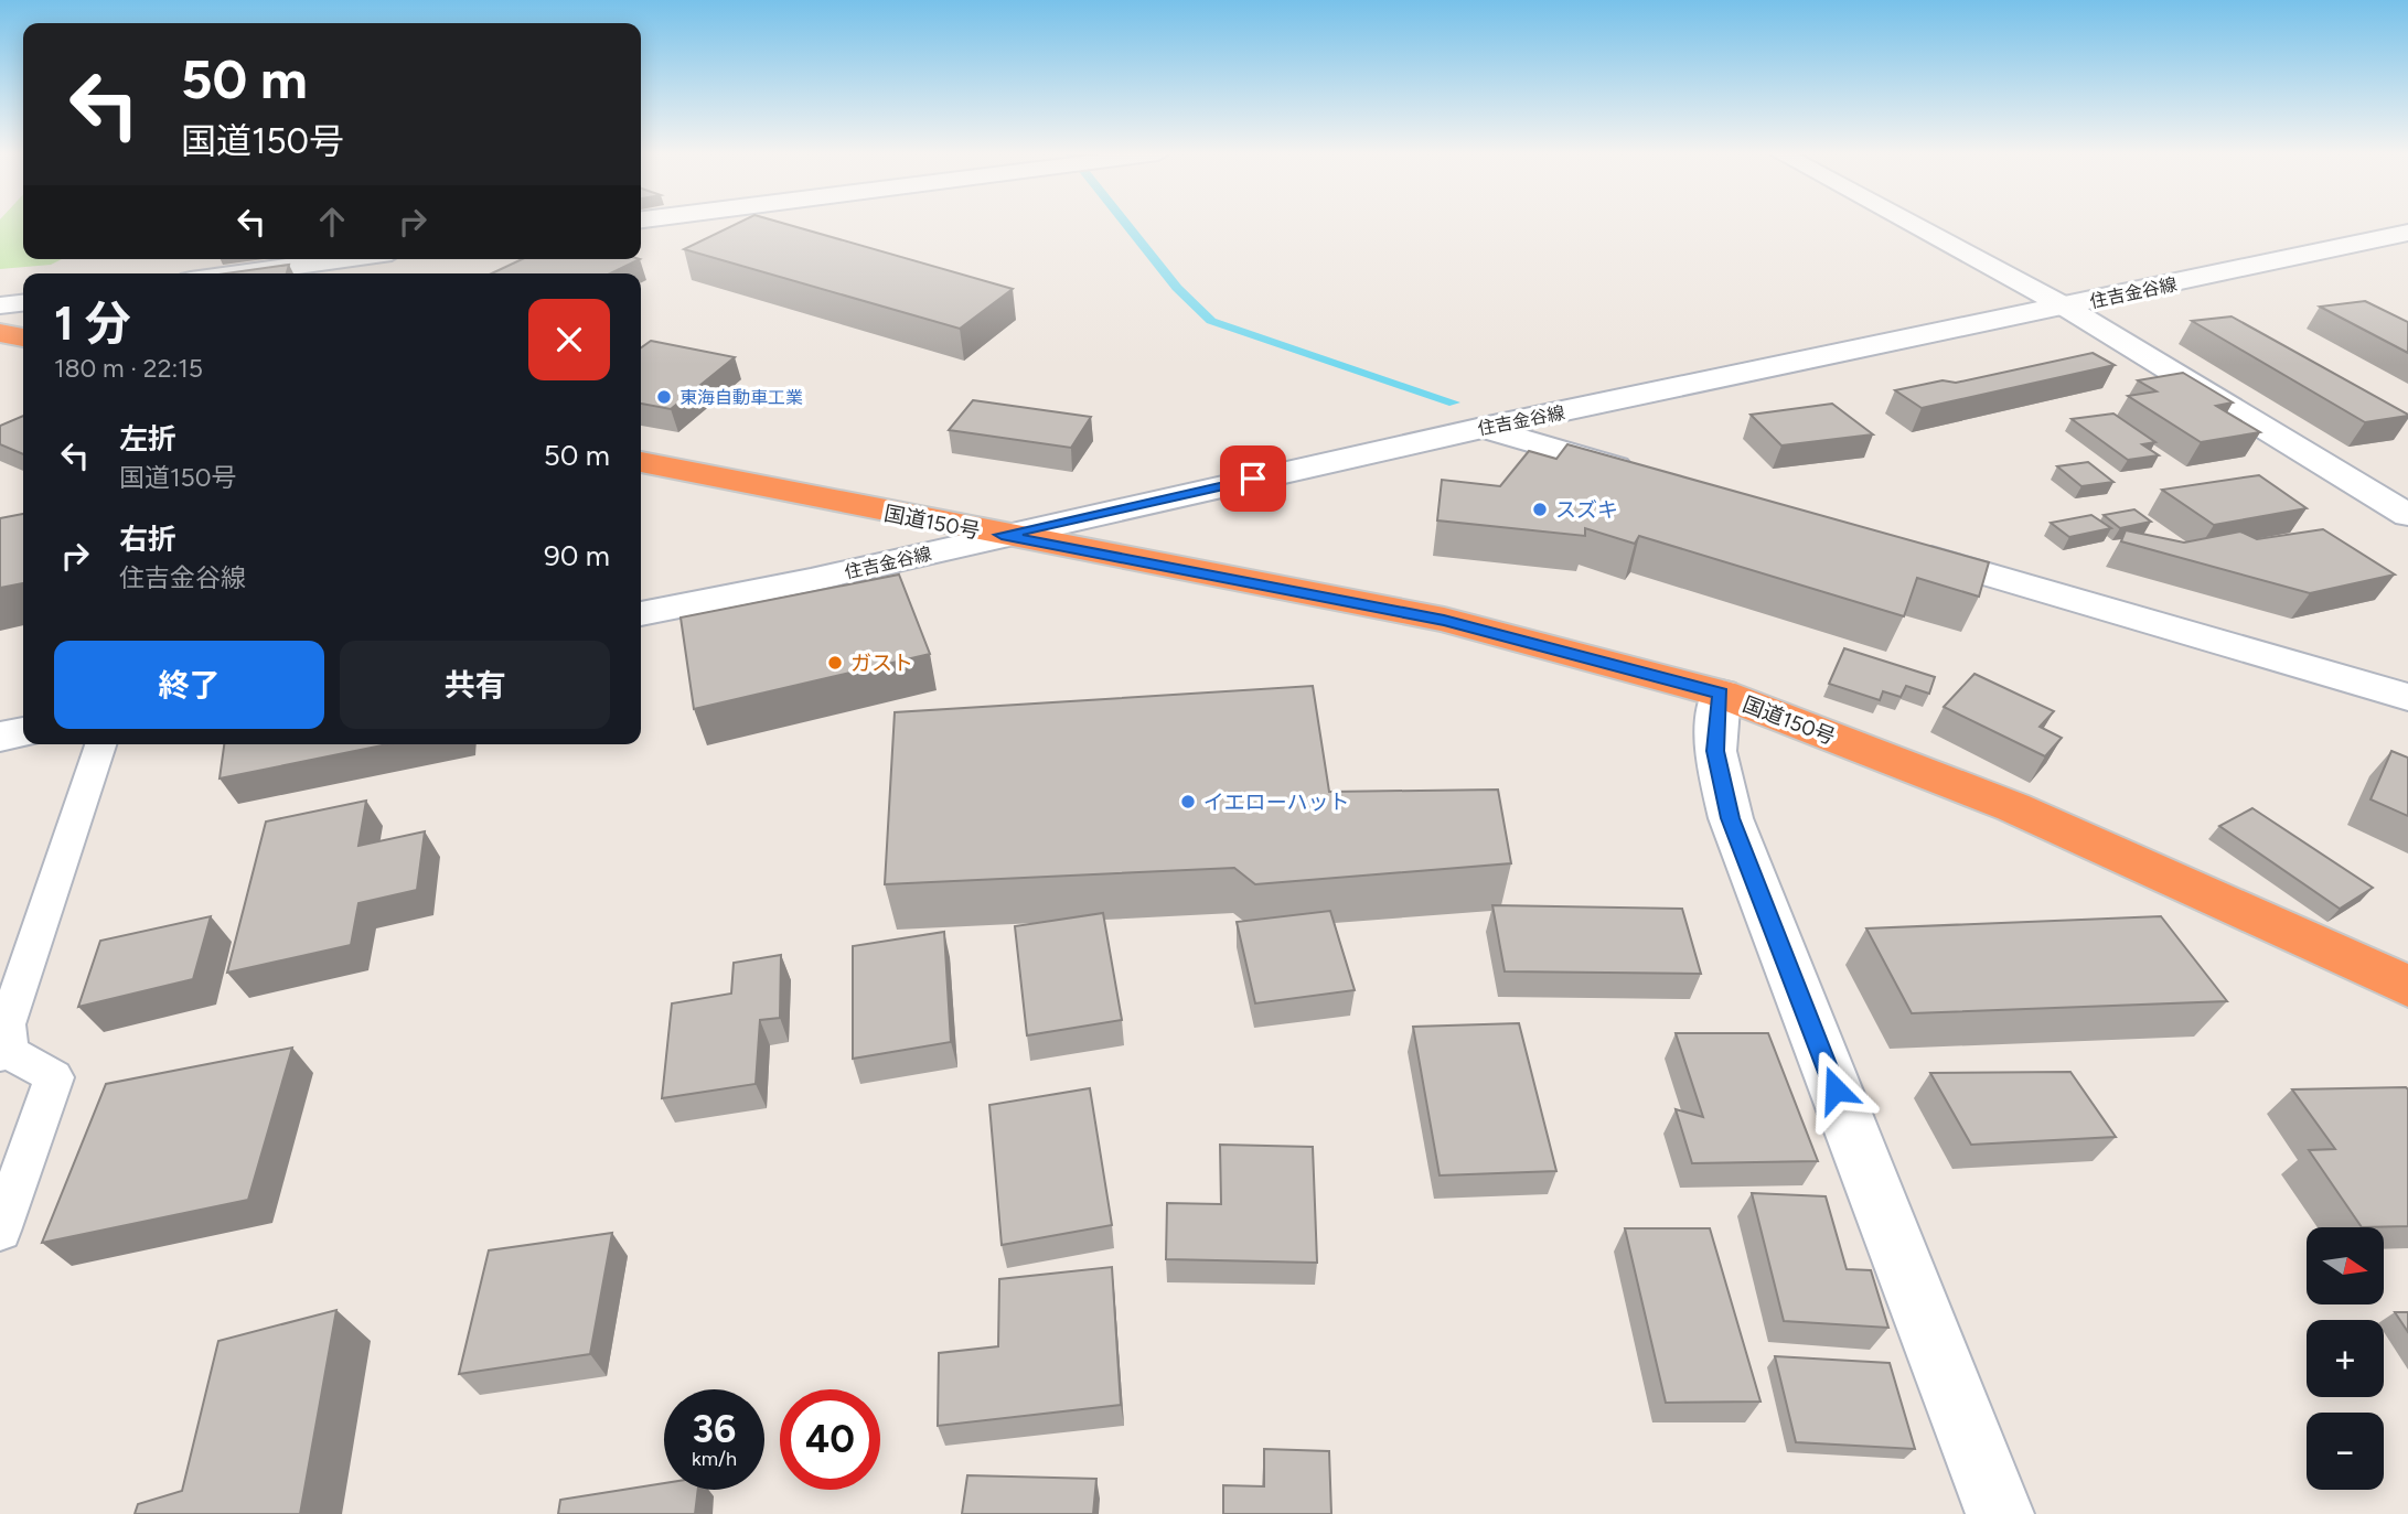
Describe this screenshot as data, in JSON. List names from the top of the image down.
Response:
{
  "streets": {
    "highway": ["国道150号"],
    "street": ["住吉金谷線"]
  },
  "crossings": [
    ["住吉金谷線", "国道150号"]
  ],
  "places": [
    "東海自動車工業",
    "スズキ",
    "ガスト",
    "イエローハット"
  ],
  "north": "right",
  "page": {
    "turn": ["50 m", "国道150号"],
    "heading": ["1 分", "180 m · 22:15"],
    "list": [
      {
        "name": "左折",
        "note": "国道150号",
        "value": "50 m"
      },
      {
        "name": "右折",
        "note": "住吉金谷線",
        "value": "90 m"
      }
    ],
    "buttons": ["終了", "共有"],
    "map_buttons": ["+", "−"],
    "speed": "36 km/h",
    "limit": "40"
  }
}
